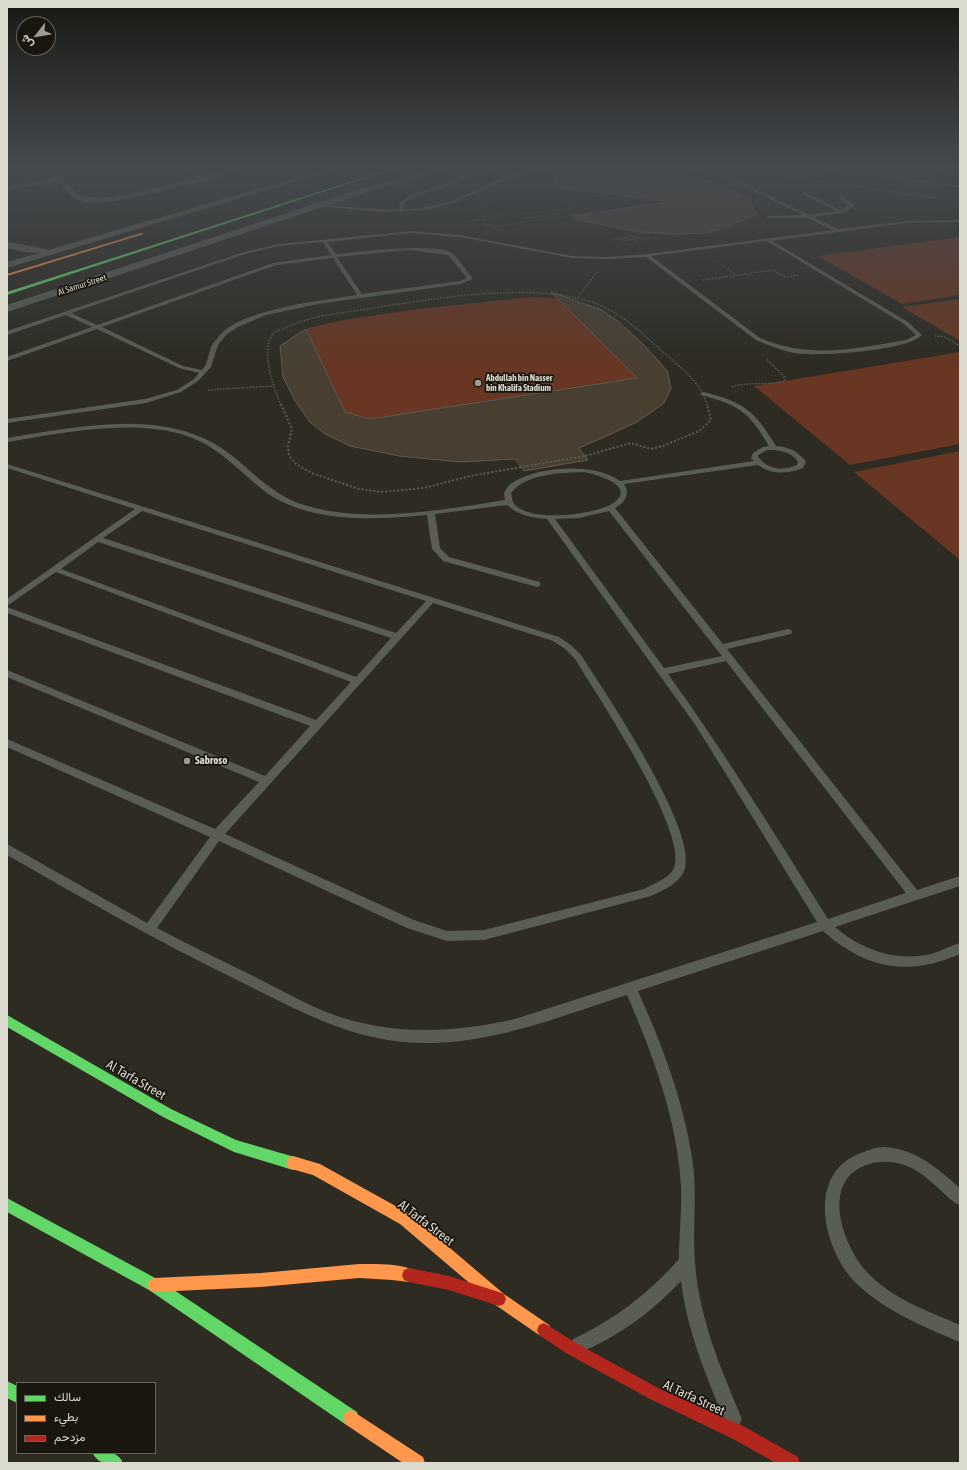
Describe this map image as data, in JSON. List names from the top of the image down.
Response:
{
  "streets": {
    "main road": ["Al Samur Street", "Al Tarfa Street"]
  },
  "places": ["Abdullah bin Nasser bin Khalifa Stadium", "Sabroso"],
  "legend": ["سالك", "بطيء", "مزدحم"],
  "north": "bottom left"
}
